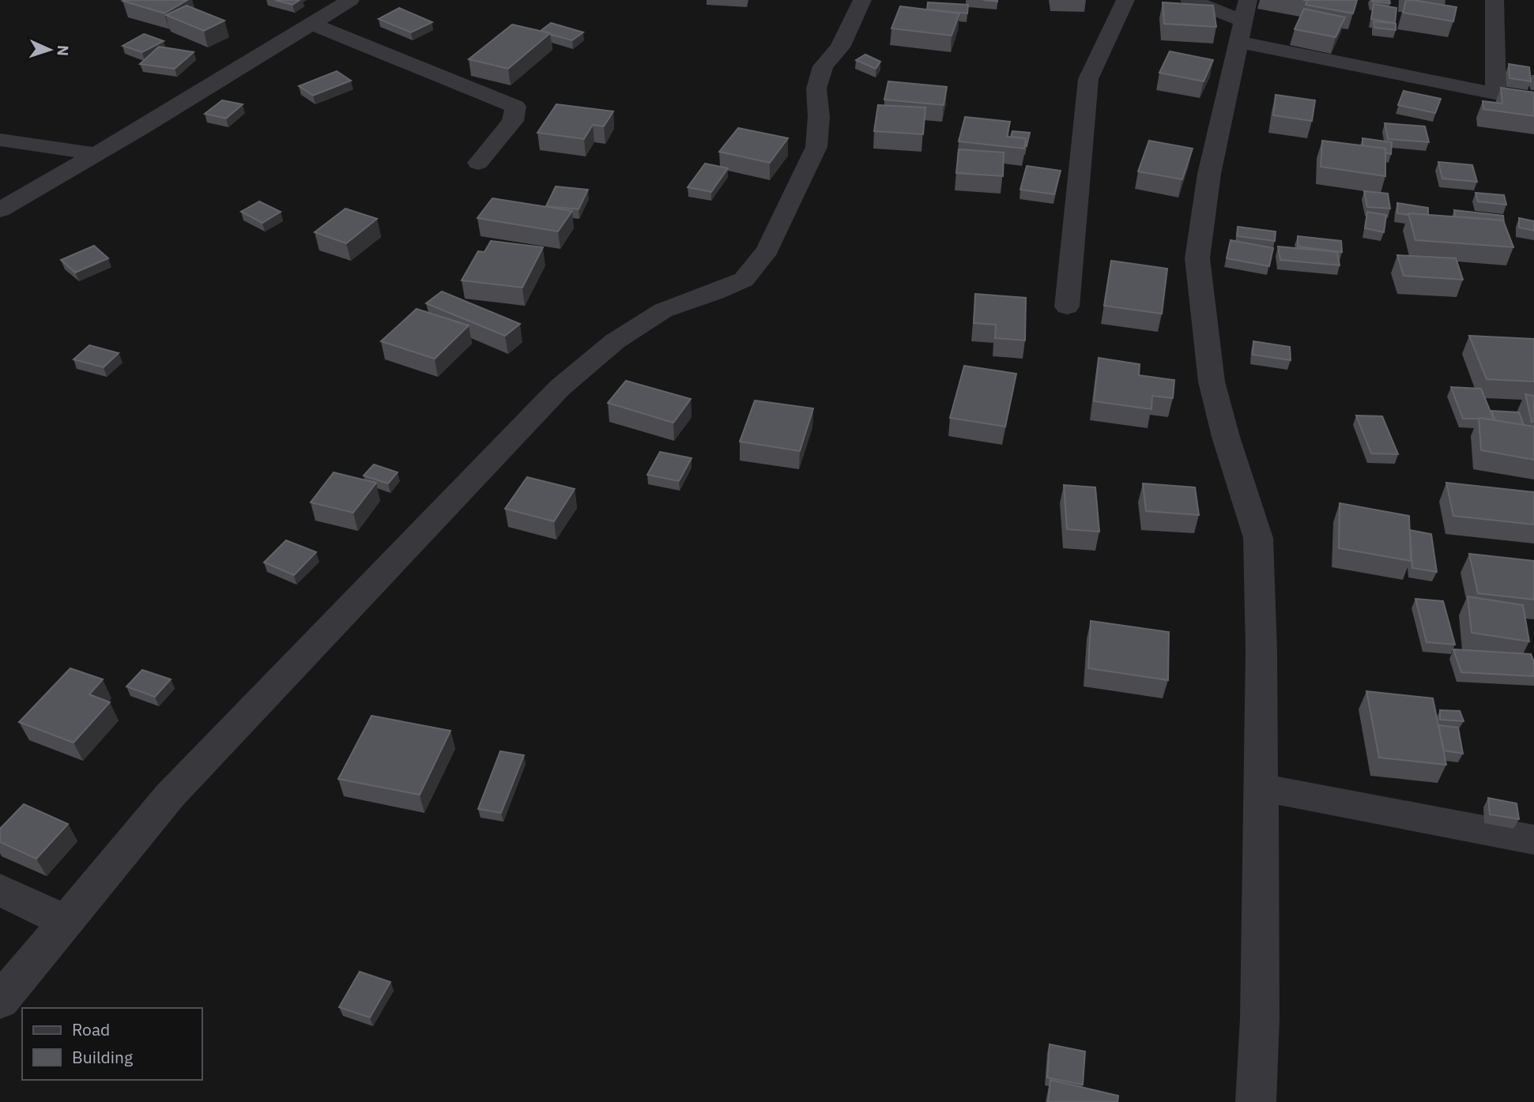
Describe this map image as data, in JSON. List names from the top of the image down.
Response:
{
  "legend": ["Road", "Building"],
  "north": "right"
}
